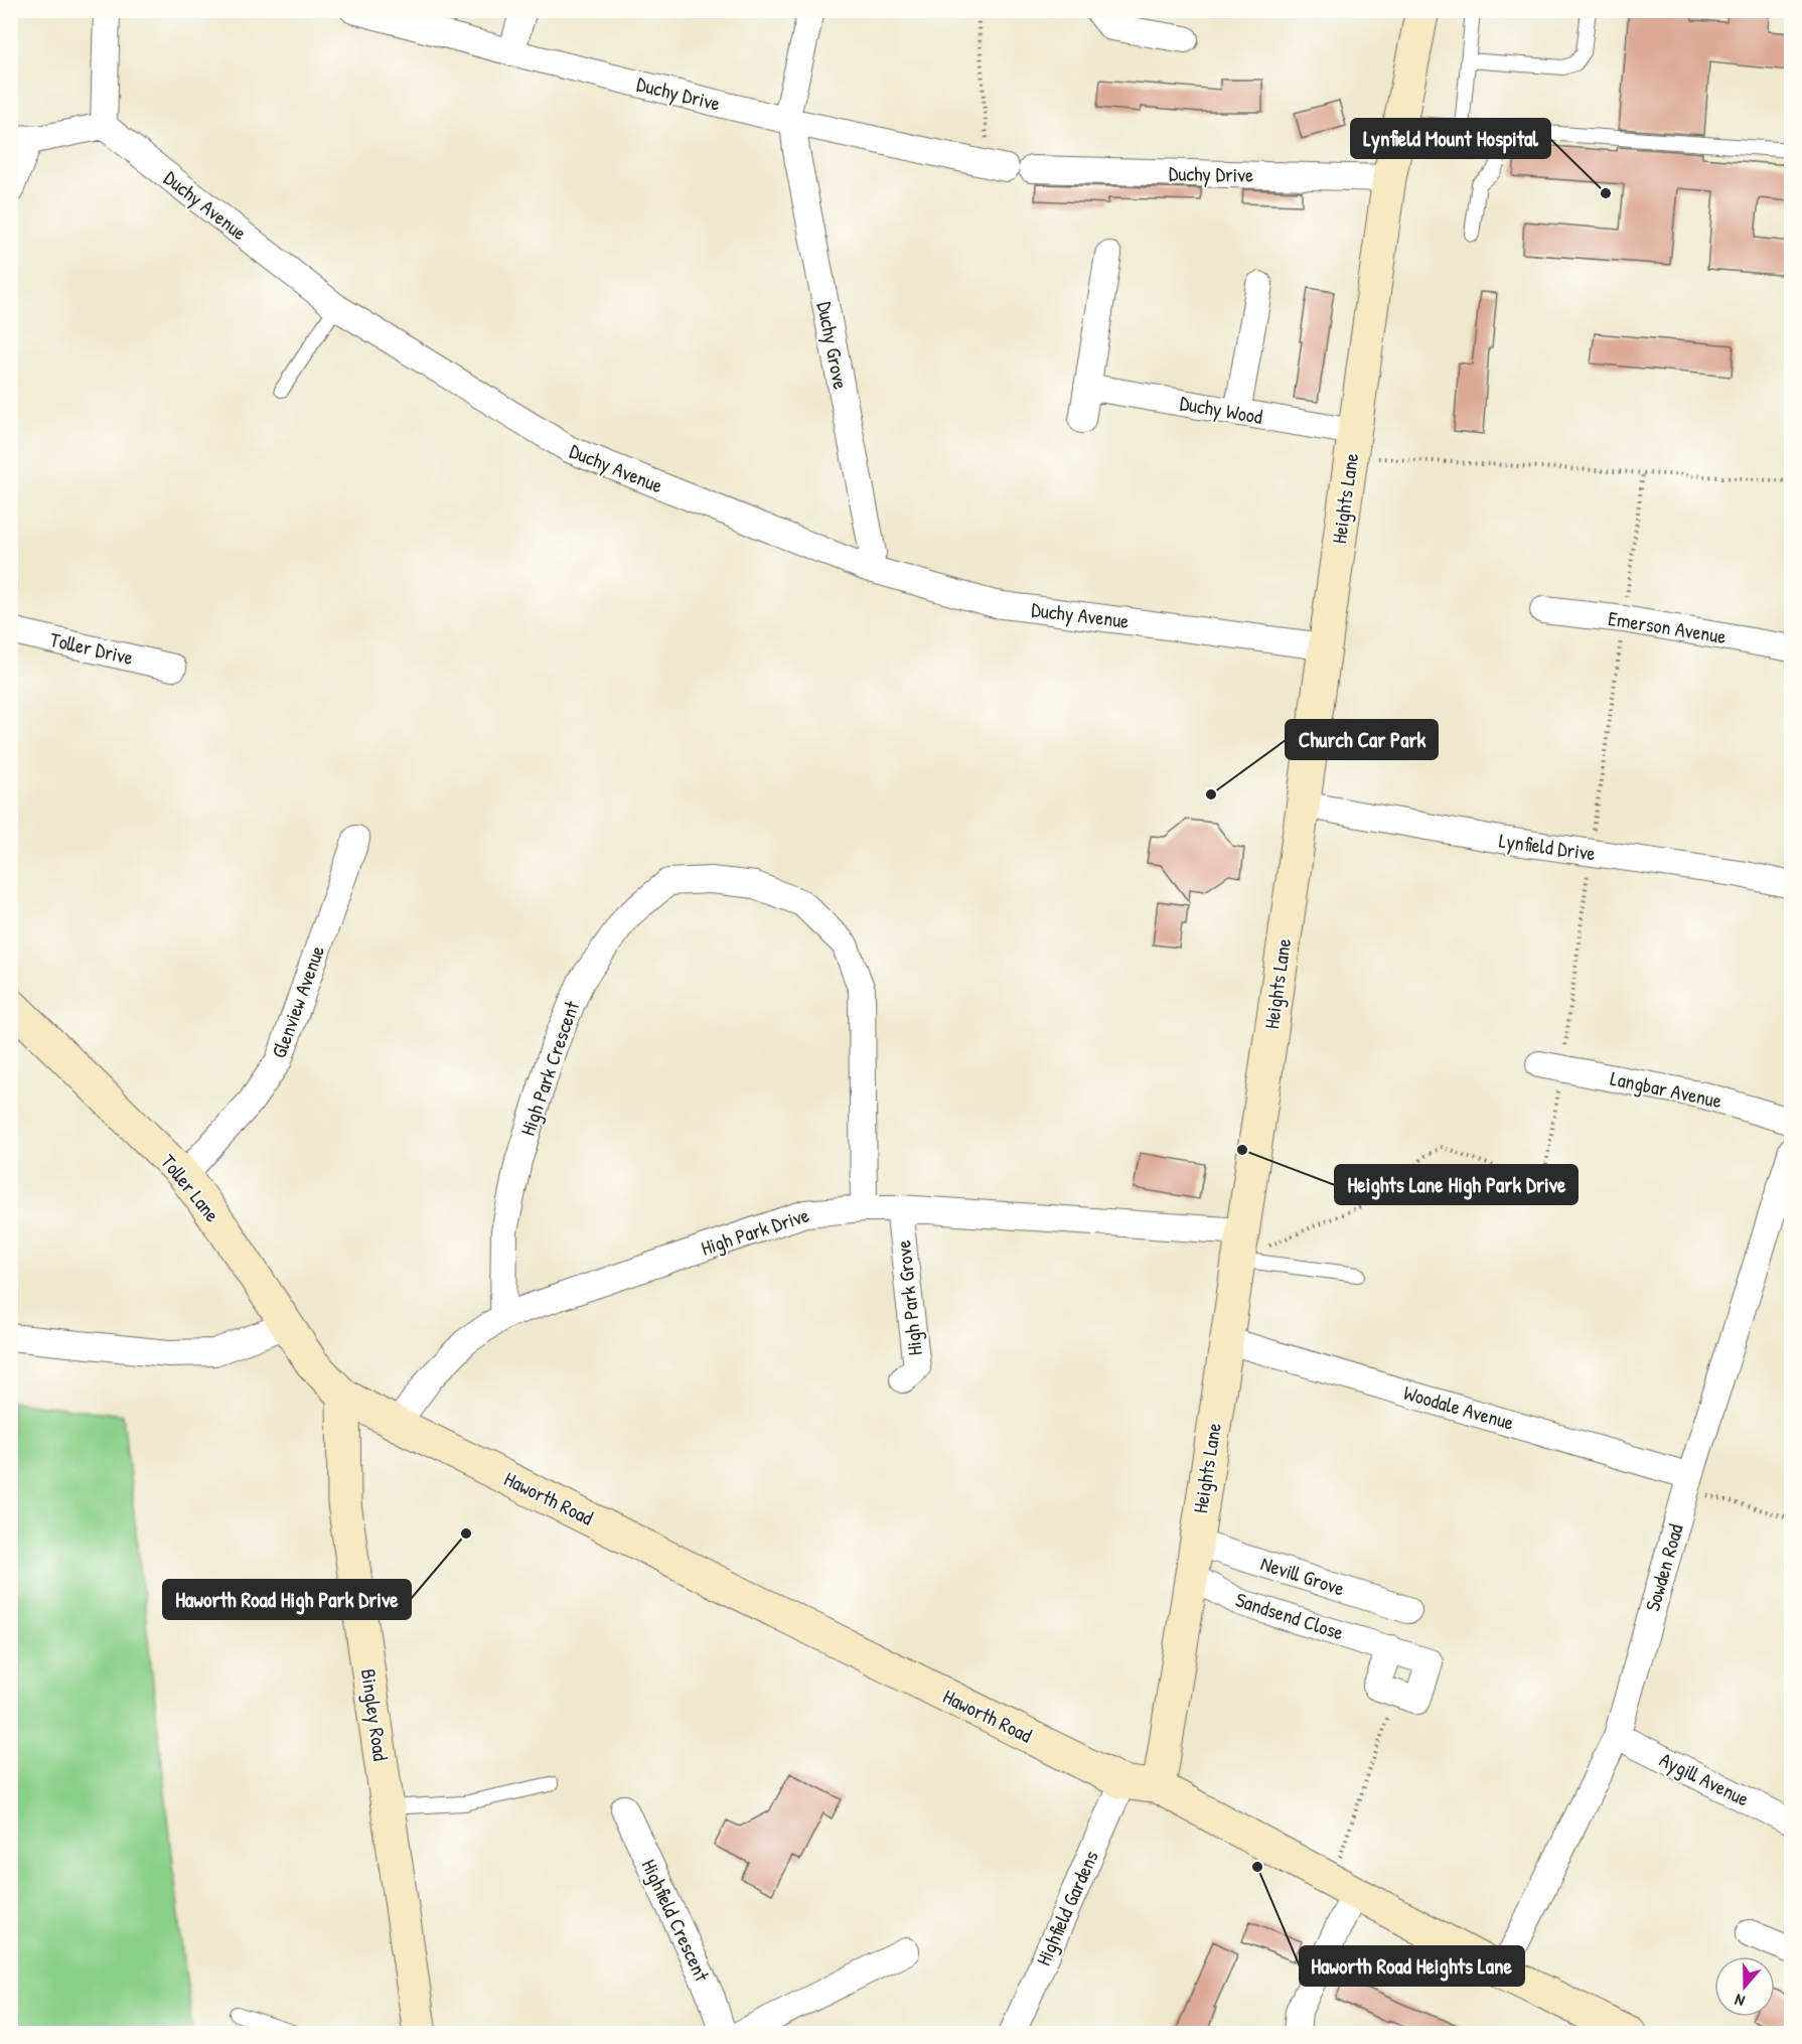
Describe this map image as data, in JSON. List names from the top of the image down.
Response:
{
  "streets": {
    "main road": [
      "Heights Lane",
      "Toller Lane",
      "Haworth Road",
      "Bingley Road"
    ],
    "street": [
      "Duchy Drive",
      "Duchy Avenue",
      "Duchy Grove",
      "Duchy Wood",
      "Emerson Avenue",
      "Toller Drive",
      "Lynfield Drive",
      "Glenview Avenue",
      "High Park Crescent",
      "Langbar Avenue",
      "High Park Drive",
      "High Park Grove",
      "Woodale Avenue",
      "Sowden Road",
      "Nevill Grove",
      "Sandsend Close",
      "Aygill Avenue",
      "Highfield Gardens",
      "Highfield Crescent"
    ]
  },
  "crossings": [
    ["Duchy Drive", "Duchy Grove"],
    ["Duchy Drive", "Heights Lane"],
    ["Duchy Avenue", "Duchy Grove"],
    ["Duchy Avenue", "Heights Lane"],
    ["Duchy Wood", "Heights Lane"],
    ["Heights Lane", "Lynfield Drive"],
    ["Heights Lane", "High Park Drive"],
    ["Heights Lane", "Woodale Avenue"],
    ["Heights Lane", "Haworth Road"],
    ["Heights Lane", "Nevill Grove"],
    ["Heights Lane", "Sandsend Close"],
    ["Glenview Avenue", "Toller Lane"],
    ["High Park Crescent", "High Park Drive"],
    ["Toller Lane", "Haworth Road"],
    ["Toller Lane", "Bingley Road"],
    ["High Park Drive", "High Park Grove"],
    ["High Park Drive", "Haworth Road"],
    ["Woodale Avenue", "Sowden Road"],
    ["Haworth Road", "Sowden Road"],
    ["Haworth Road", "Bingley Road"],
    ["Haworth Road", "Highfield Gardens"],
    ["Sowden Road", "Aygill Avenue"]
  ],
  "places": [
    "Lynfield Mount Hospital",
    "Church Car Park",
    "Heights Lane High Park Drive",
    "Haworth Road High Park Drive",
    "Haworth Road Heights Lane"
  ],
  "north": "bottom"
}
